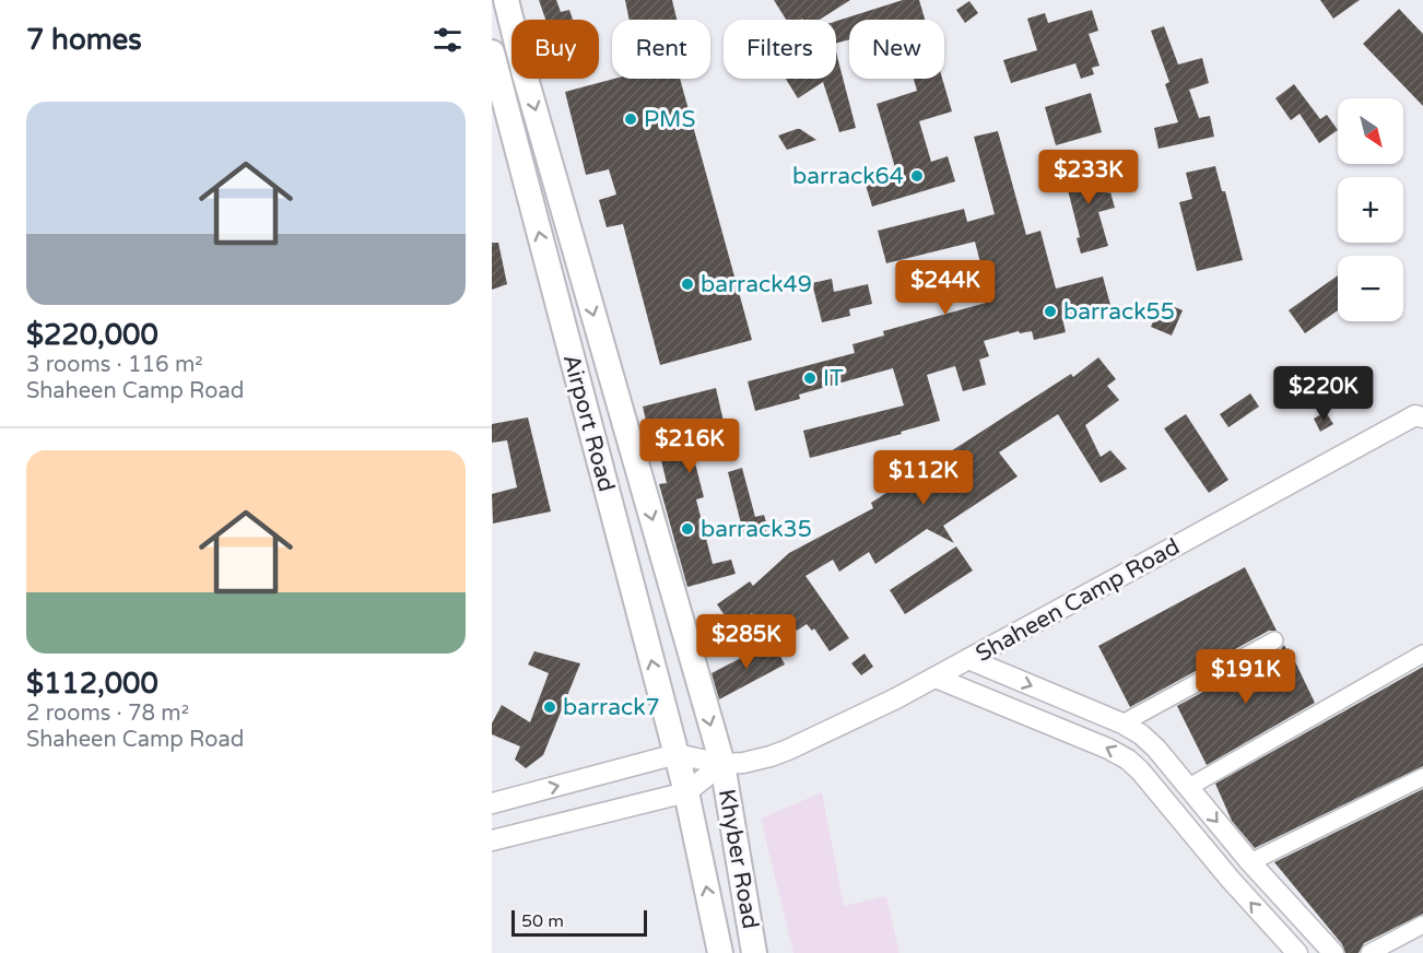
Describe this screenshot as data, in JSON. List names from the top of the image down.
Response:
{
  "streets": {
    "main road": ["Airport Road", "Khyber Road"],
    "street": ["Shaheen Camp Road"]
  },
  "crossings": [
    ["Airport Road", "Khyber Road"],
    ["Shaheen Camp Road", "Khyber Road"]
  ],
  "one_way": ["Airport Road"],
  "places": [
    "PMS",
    "barrack64",
    "barrack49",
    "barrack55",
    "IT",
    "barrack35",
    "barrack7"
  ],
  "scale_bar": "50 m",
  "north": "bottom right",
  "page": {
    "heading": "7 homes",
    "chip": [
      "Buy",
      "Rent",
      "Filters",
      "New"
    ],
    "list": [
      {
        "name": "$220,000",
        "note": "3 rooms · 116 m² · Shaheen Camp Road"
      },
      {
        "name": "$112,000",
        "note": "2 rooms · 78 m² · Shaheen Camp Road"
      }
    ],
    "map_buttons": ["+", "−"],
    "price": [
      "$233K",
      "$244K",
      "$220K",
      "$216K",
      "$112K",
      "$285K",
      "$191K"
    ],
    "scale": "50 m"
  }
}
